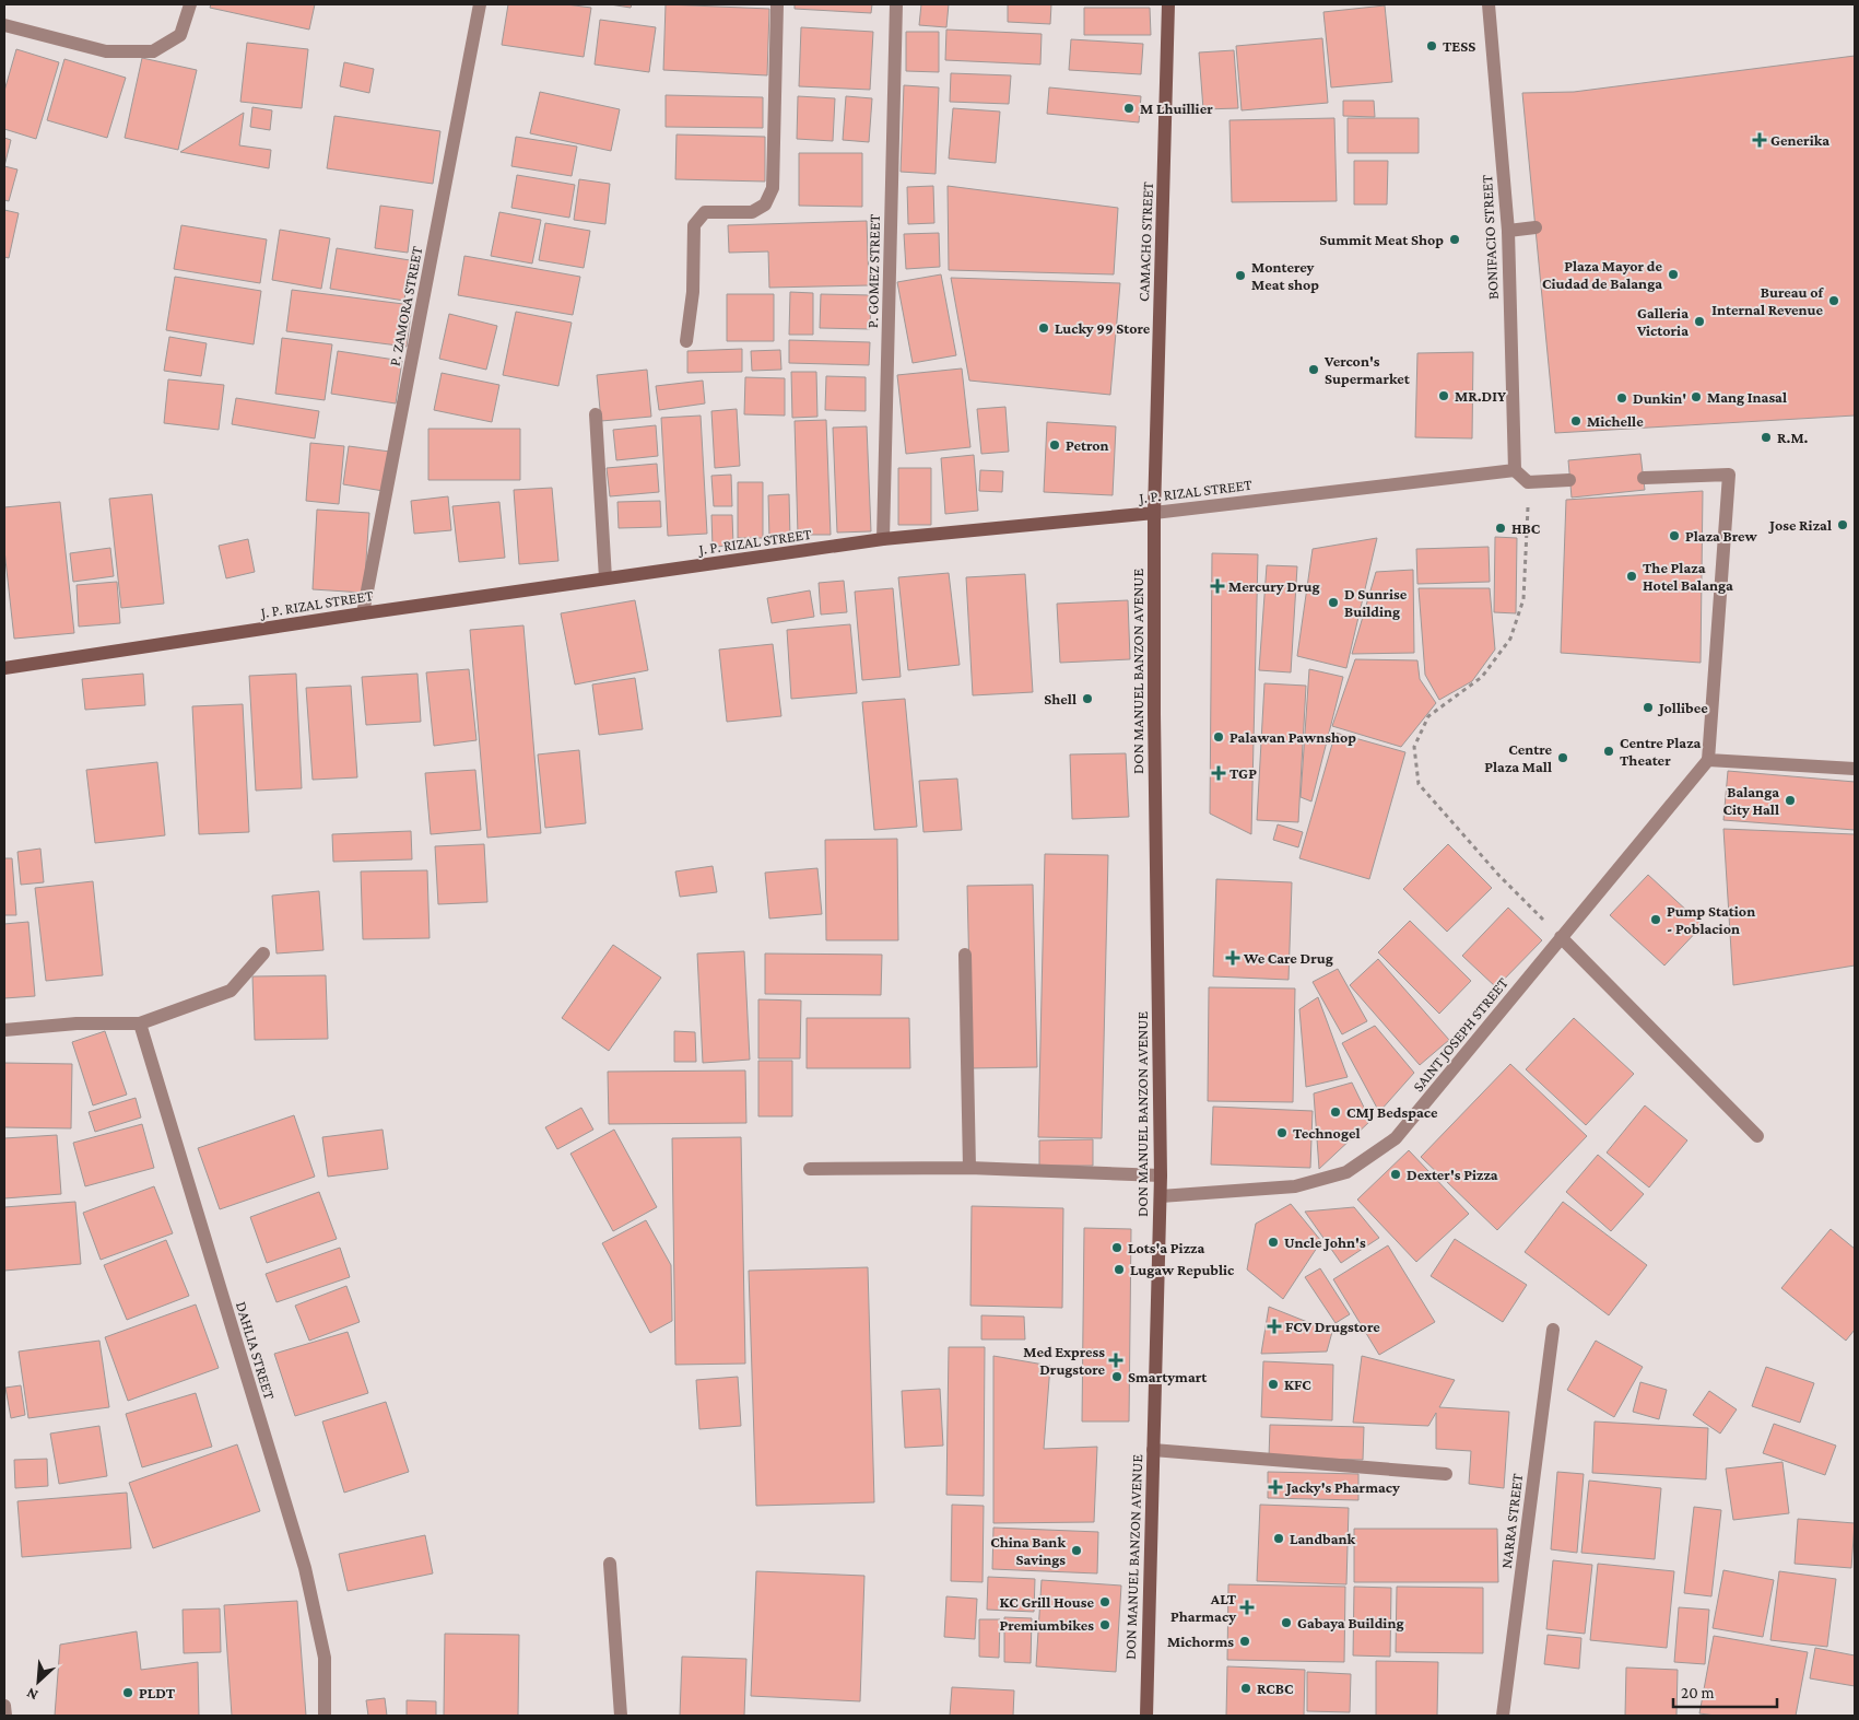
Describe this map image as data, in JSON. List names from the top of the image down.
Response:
{
  "streets": {
    "main road": ["CAMACHO STREET", "J. P. RIZAL STREET", "DON MANUEL BANZON AVENUE"],
    "street": [
      "BONIFACIO STREET",
      "P. GOMEZ STREET",
      "P. ZAMORA STREET",
      "SAINT JOSEPH STREET",
      "DAHLIA STREET",
      "NARRA STREET"
    ]
  },
  "crossings": [
    ["BONIFACIO STREET", "J. P. RIZAL STREET"],
    ["CAMACHO STREET", "J. P. RIZAL STREET"],
    ["CAMACHO STREET", "DON MANUEL BANZON AVENUE"],
    ["P. GOMEZ STREET", "J. P. RIZAL STREET"],
    ["P. ZAMORA STREET", "J. P. RIZAL STREET"],
    ["J. P. RIZAL STREET", "DON MANUEL BANZON AVENUE"],
    ["DON MANUEL BANZON AVENUE", "SAINT JOSEPH STREET"]
  ],
  "places": {
    "other": [
      "TESS",
      "M Lhuillier",
      "Summit Meat Shop",
      "Plaza Mayor de Ciudad de Balanga",
      "Monterey Meat shop",
      "Bureau of Internal Revenue",
      "Galleria Victoria",
      "Lucky 99 Store",
      "Vercon's Supermarket",
      "MR.DIY",
      "Mang Inasal",
      "Dunkin'",
      "Michelle",
      "R.M.",
      "Petron",
      "Jose Rizal",
      "HBC",
      "Plaza Brew",
      "The Plaza Hotel Balanga",
      "D Sunrise Building",
      "Shell",
      "Jollibee",
      "Palawan Pawnshop",
      "Centre Plaza Theater",
      "Centre Plaza Mall",
      "Balanga City Hall",
      "Pump Station - Poblacion",
      "CMJ Bedspace",
      "Technogel",
      "Dexter's Pizza",
      "Uncle John's",
      "Lots'a Pizza",
      "Lugaw Republic",
      "Smartymart",
      "KFC",
      "Landbank",
      "China Bank Savings",
      "KC Grill House",
      "Gabaya Building",
      "Premiumbikes",
      "Michorms",
      "RCBC",
      "PLDT"
    ],
    "health": [
      "Generika",
      "Mercury Drug",
      "TGP",
      "We Care Drug",
      "FCV Drugstore",
      "Med Express Drugstore",
      "Jacky's Pharmacy",
      "ALT Pharmacy"
    ]
  },
  "scale_bar": "20 m",
  "north": "bottom left"
}
